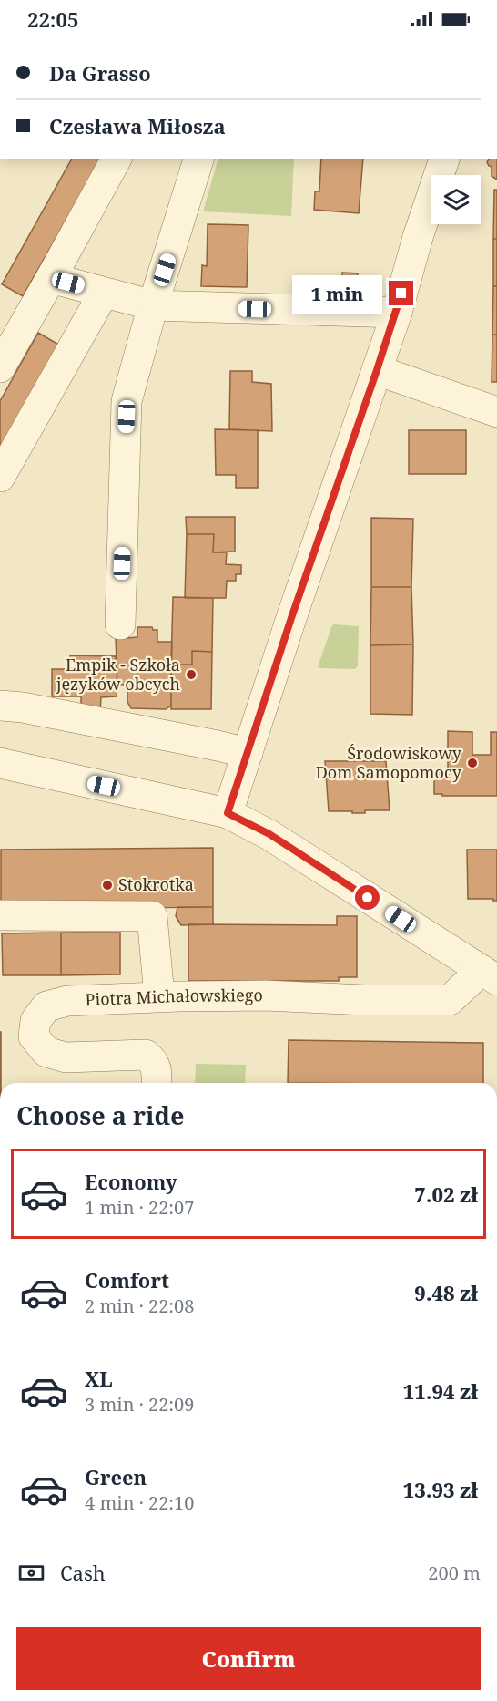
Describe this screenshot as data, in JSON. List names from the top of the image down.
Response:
{
  "streets": {
    "street": ["Piotra Michałowskiego"]
  },
  "places": ["Empik - Szkoła języków obcych", "Środowiskowy Dom Samopomocy", "Stokrotka"],
  "page": {
    "status": "22:05",
    "banner": ["Da Grasso", "Czesława Miłosza"],
    "bubble": "1 min",
    "heading": "Choose a ride",
    "list": [
      {
        "name": "Economy",
        "note": "1 min · 22:07",
        "value": "7.02 zł"
      },
      {
        "name": "Comfort",
        "note": "2 min · 22:08",
        "value": "9.48 zł"
      },
      {
        "name": "XL",
        "note": "3 min · 22:09",
        "value": "11.94 zł"
      },
      {
        "name": "Green",
        "note": "4 min · 22:10",
        "value": "13.93 zł"
      }
    ],
    "pay": ["Cash", "200 m"],
    "buttons": "Confirm"
  }
}
